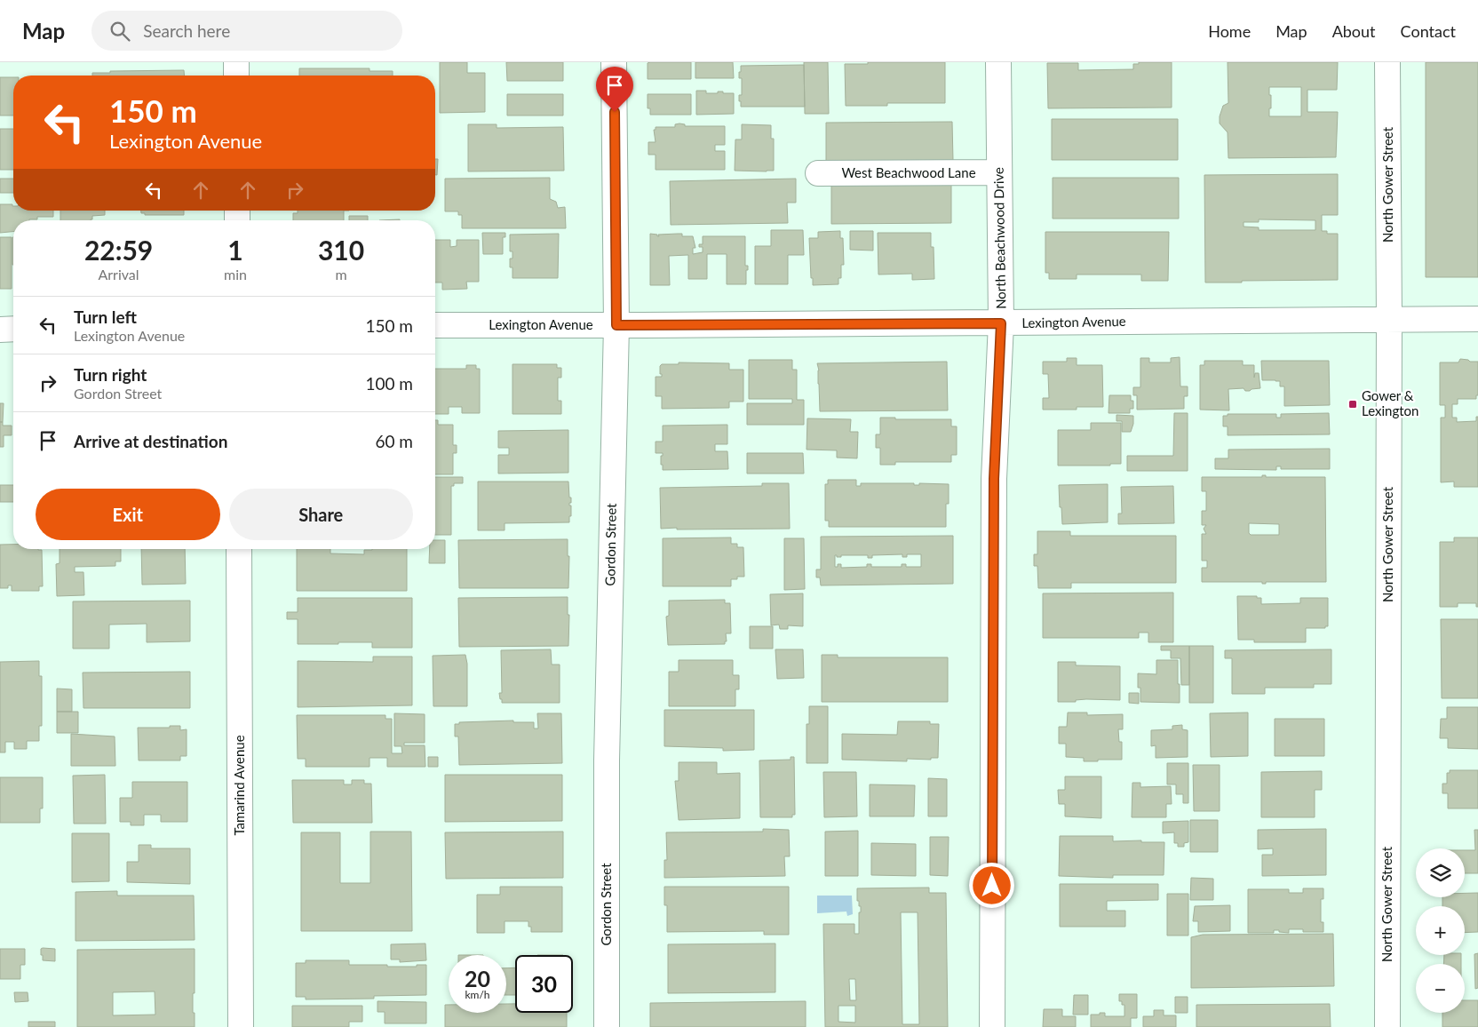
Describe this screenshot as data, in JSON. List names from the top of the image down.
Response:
{
  "streets": {
    "street": [
      "West Beachwood Lane",
      "North Gower Street",
      "North Beachwood Drive",
      "Lexington Avenue",
      "Gordon Street",
      "Tamarind Avenue"
    ]
  },
  "crossings": [
    ["West Beachwood Lane", "North Beachwood Drive"],
    ["North Gower Street", "Lexington Avenue"],
    ["North Beachwood Drive", "Lexington Avenue"],
    ["Lexington Avenue", "Gordon Street"]
  ],
  "places": {
    "transit": ["Gower & Lexington"]
  },
  "page": {
    "header": "Map",
    "search": "Search here",
    "nav": [
      "Home",
      "Map",
      "About",
      "Contact"
    ],
    "turn": ["150 m", "Lexington Avenue"],
    "eta": [
      "22:59",
      "Arrival",
      "1",
      "min",
      "310",
      "m"
    ],
    "list": [
      {
        "name": "Turn left",
        "note": "Lexington Avenue",
        "value": "150 m"
      },
      {
        "name": "Turn right",
        "note": "Gordon Street",
        "value": "100 m"
      },
      {
        "name": "Arrive at destination",
        "value": "60 m"
      }
    ],
    "buttons": ["Exit", "Share"],
    "map_buttons": ["+", "−"],
    "speed": "20 km/h",
    "limit": "30"
  }
}
